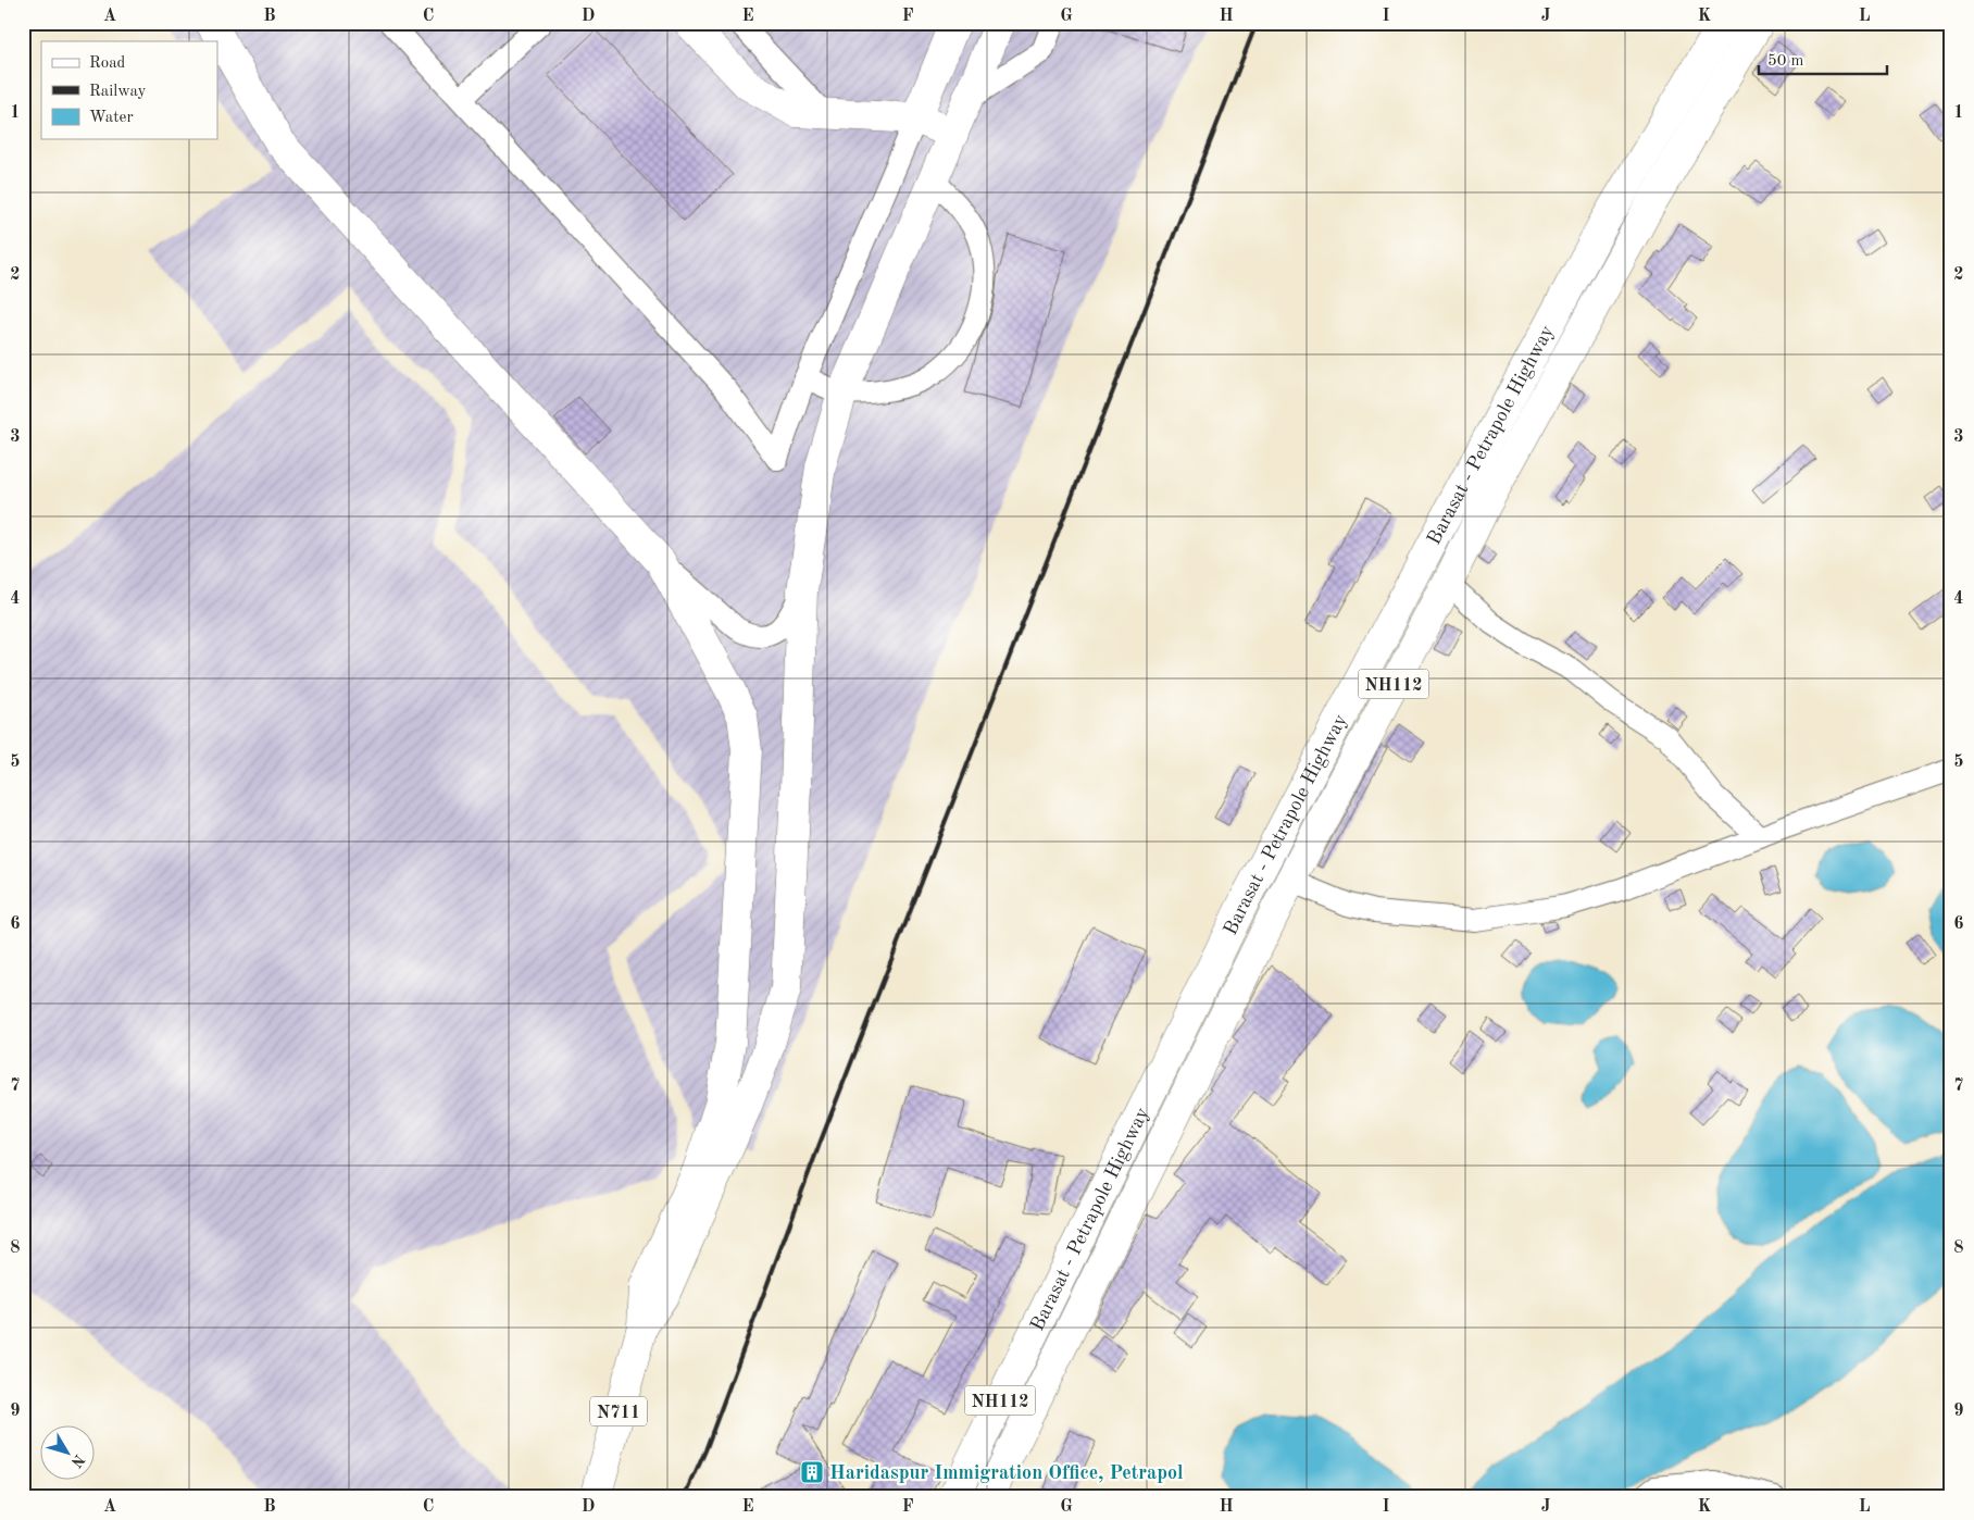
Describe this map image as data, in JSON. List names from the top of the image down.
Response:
{
  "streets": {
    "highway": ["Barasat - Petrapole Highway", "NH112", "N711"]
  },
  "places": {
    "building": ["Haridaspur Immigration Office, Petrapol"]
  },
  "legend": ["Road", "Railway", "Water"],
  "scale_bar": "50 m",
  "north": "bottom right",
  "grid": {
    "columns": [
      "A",
      "B",
      "C",
      "D",
      "E",
      "F",
      "G",
      "H",
      "I",
      "J",
      "K",
      "L"
    ],
    "rows": [
      "1",
      "2",
      "3",
      "4",
      "5",
      "6",
      "7",
      "8",
      "9"
    ]
  }
}
